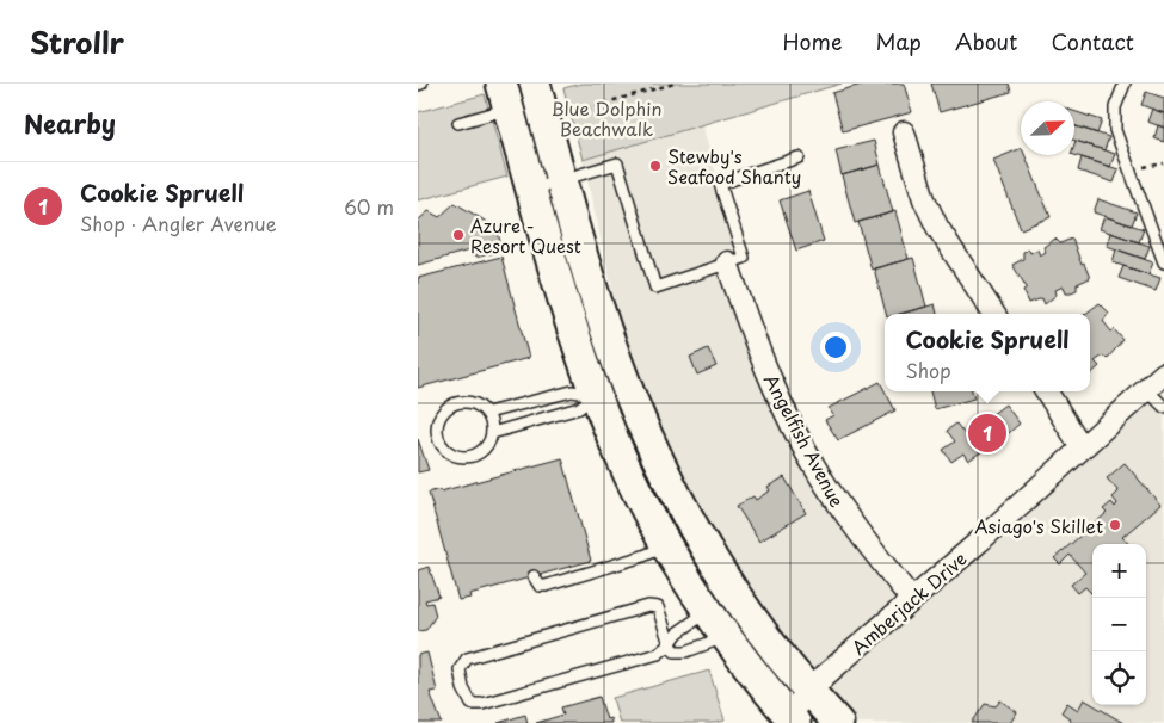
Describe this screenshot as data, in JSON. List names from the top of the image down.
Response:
{
  "streets": {
    "street": ["Angelfish Avenue", "Amberjack Drive"]
  },
  "crossings": [
    ["Angelfish Avenue", "Amberjack Drive"]
  ],
  "parks": ["Blue Dolphin Beachwalk"],
  "places": ["Stewby's Seafood Shanty", "Azure - Resort Quest", "Asiago's Skillet"],
  "north": "top right",
  "page": {
    "header": "Strollr",
    "nav": [
      "Home",
      "Map",
      "About",
      "Contact"
    ],
    "heading": "Nearby",
    "list": [
      {
        "mark": "1",
        "name": "Cookie Spruell",
        "note": "Shop · Angler Avenue",
        "value": "60 m"
      }
    ],
    "popup": ["Cookie Spruell", "Shop"],
    "pins": "1",
    "map_buttons": ["+", "−"]
  }
}
